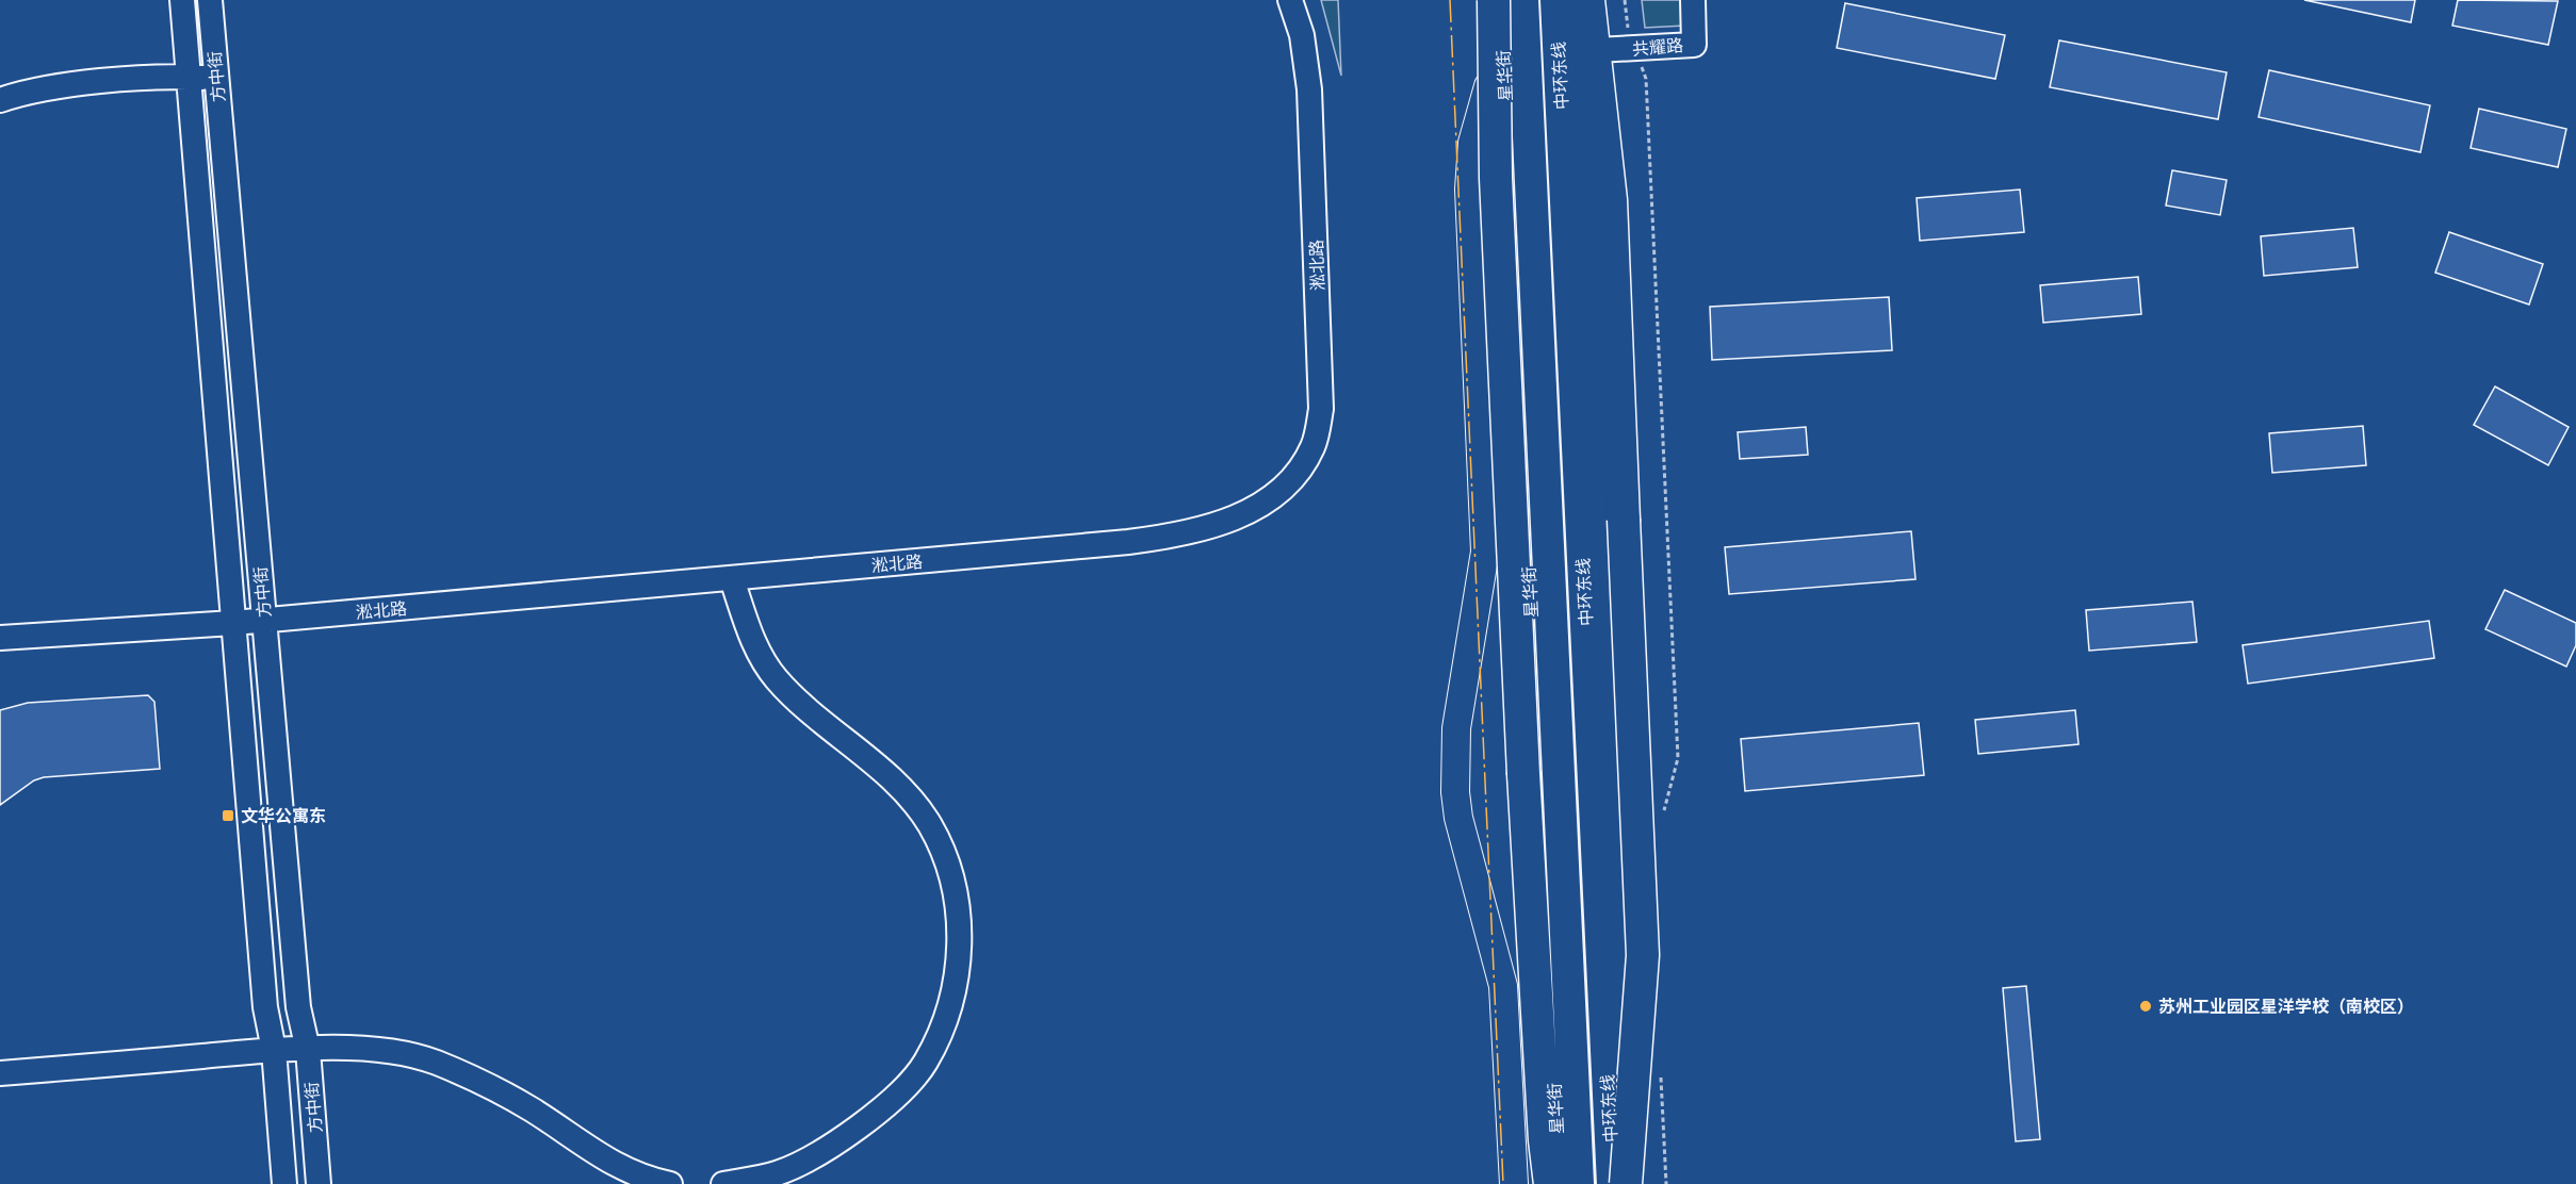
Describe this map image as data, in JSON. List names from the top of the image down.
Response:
{
  "streets": {
    "highway": ["中环东线"],
    "main road": ["星华街"],
    "street": ["共耀路", "方中街", "淞北路"]
  },
  "crossings": [
    ["方中街", "淞北路"]
  ],
  "places": {
    "transit": ["文华公寓东"],
    "other": ["苏州工业园区星洋学校（南校区）"]
  }
}
